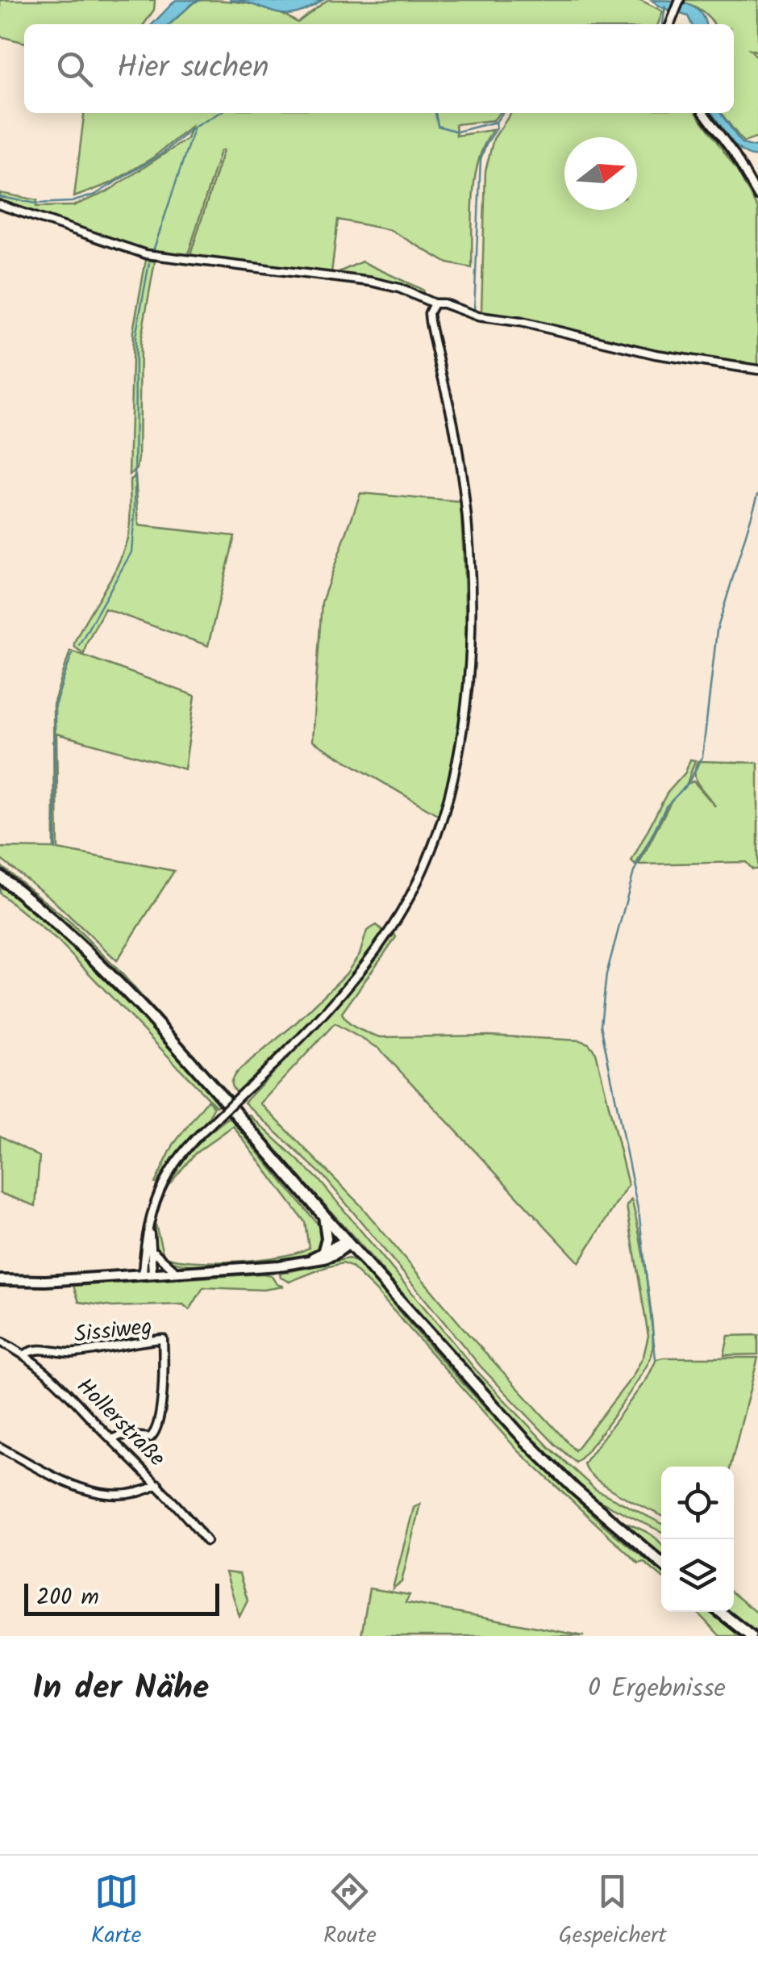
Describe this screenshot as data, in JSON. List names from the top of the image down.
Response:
{
  "streets": {
    "street": ["Sissiweg", "Hollerstraße"]
  },
  "crossings": [
    ["Sissiweg", "Hollerstraße"]
  ],
  "scale_bar": "200 m",
  "north": "right",
  "page": {
    "search": "Hier suchen",
    "scale": "200 m",
    "heading": ["In der Nähe", "0 Ergebnisse"],
    "nav": ["Karte", "Route", "Gespeichert"]
  }
}
